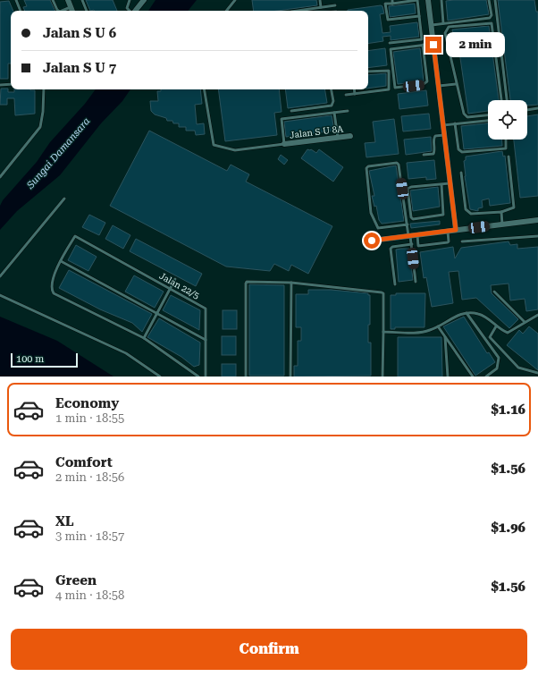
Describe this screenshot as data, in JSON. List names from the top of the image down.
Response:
{
  "streets": {
    "street": ["Jalan S U 8A"],
    "lane": ["Jalan 22/5"]
  },
  "water": ["Sungai Damansara"],
  "scale_bar": "100 m",
  "page": {
    "banner": ["Jalan S U 6", "Jalan S U 7"],
    "bubble": "2 min",
    "scale": "100 m",
    "list": [
      {
        "name": "Economy",
        "note": "1 min · 18:55",
        "value": "$1.16"
      },
      {
        "name": "Comfort",
        "note": "2 min · 18:56",
        "value": "$1.56"
      },
      {
        "name": "XL",
        "note": "3 min · 18:57",
        "value": "$1.96"
      },
      {
        "name": "Green",
        "note": "4 min · 18:58",
        "value": "$1.56"
      }
    ],
    "buttons": "Confirm"
  }
}
